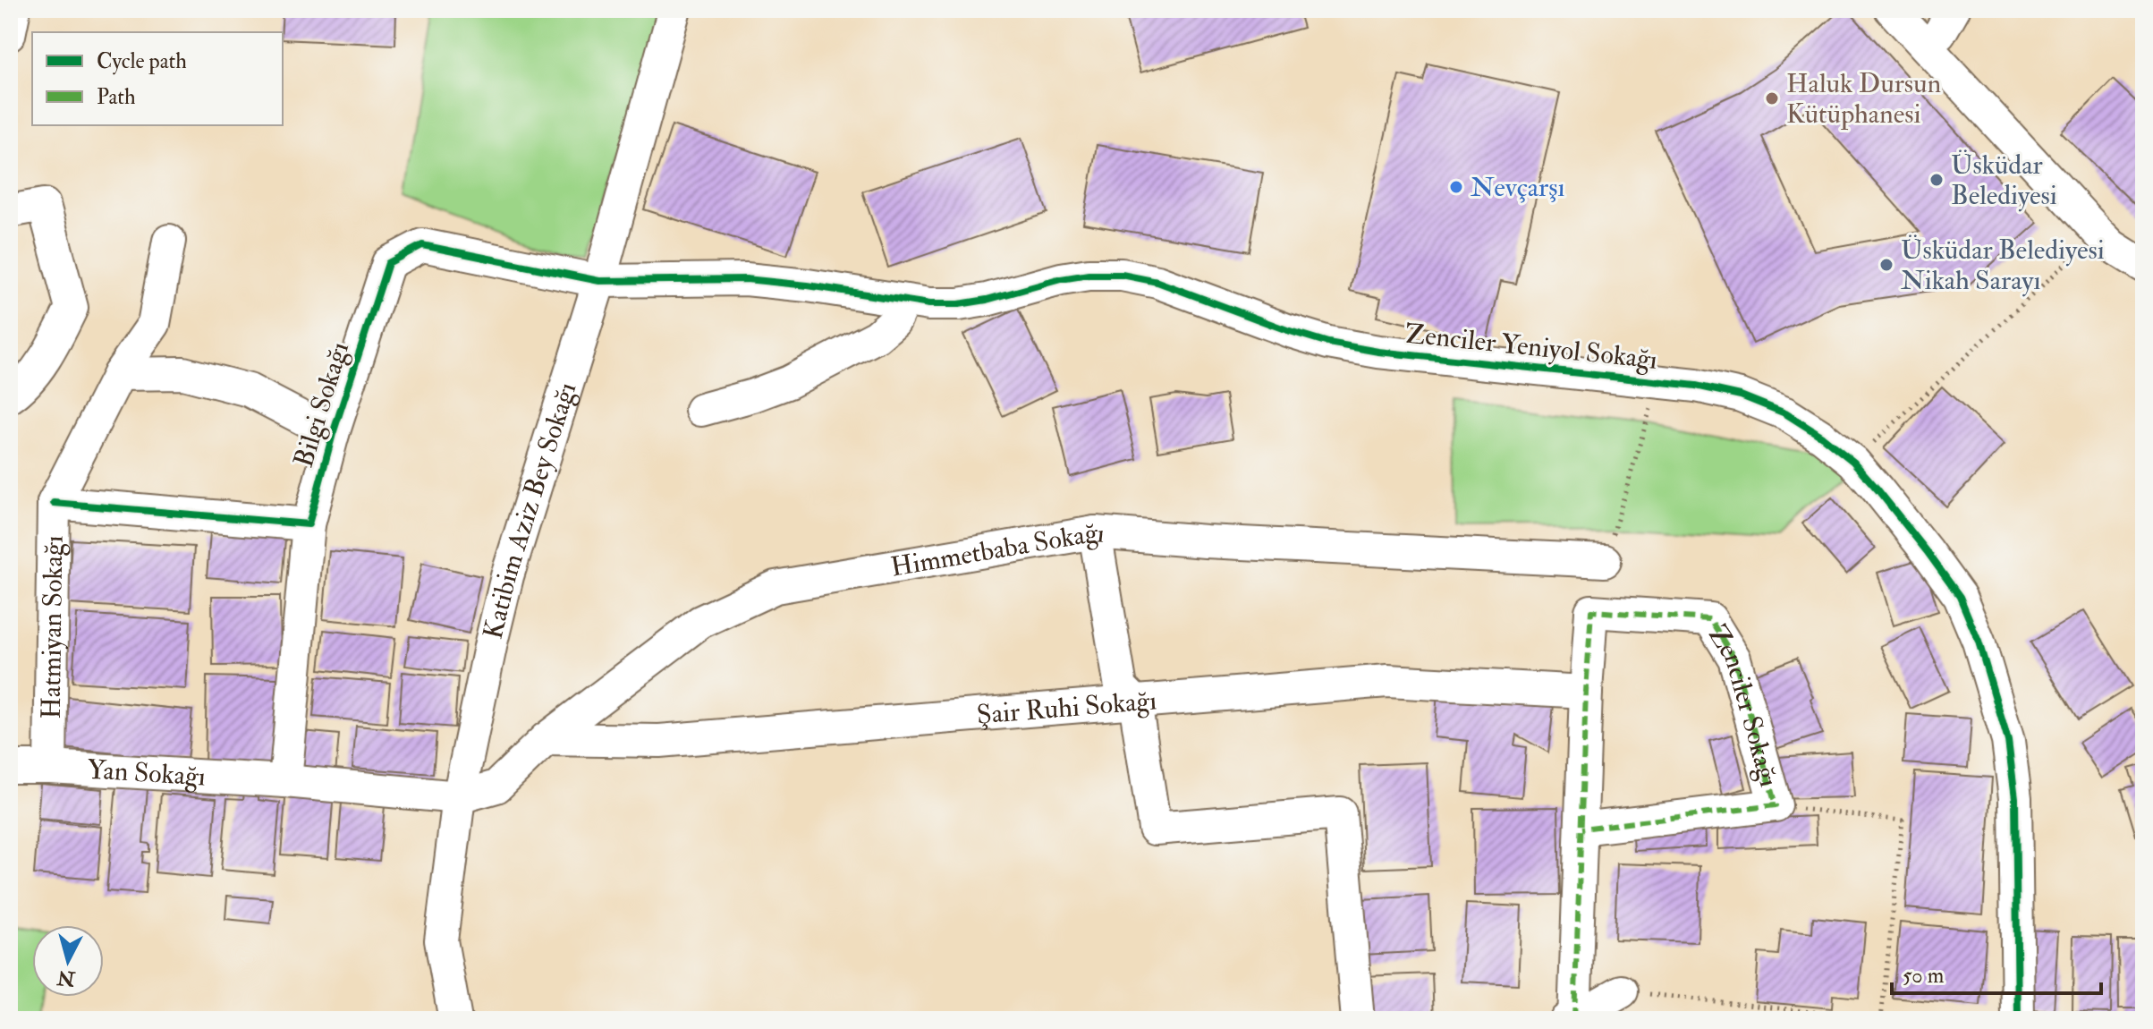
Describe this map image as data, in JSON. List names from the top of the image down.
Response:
{
  "streets": {
    "street": [
      "Zenciler Yeniyol Sokağı",
      "Bilgi Sokağı",
      "Katibim Aziz Bey Sokağı",
      "Himmetbaba Sokağı",
      "Hatmiyan Sokağı",
      "Şair Ruhi Sokağı",
      "Zenciler Sokağı",
      "Yan Sokağı"
    ]
  },
  "crossings": [
    ["Zenciler Yeniyol Sokağı", "Bilgi Sokağı"],
    ["Zenciler Yeniyol Sokağı", "Katibim Aziz Bey Sokağı"],
    ["Bilgi Sokağı", "Katibim Aziz Bey Sokağı"],
    ["Katibim Aziz Bey Sokağı", "Himmetbaba Sokağı"],
    ["Katibim Aziz Bey Sokağı", "Yan Sokağı"],
    ["Himmetbaba Sokağı", "Şair Ruhi Sokağı"],
    ["Himmetbaba Sokağı", "Yan Sokağı"],
    ["Hatmiyan Sokağı", "Yan Sokağı"],
    ["Şair Ruhi Sokağı", "Zenciler Sokağı"]
  ],
  "places": [
    "Haluk Dursun Kütüphanesi",
    "Üsküdar Belediyesi",
    "Nevçarşı",
    "Üsküdar Belediyesi Nikah Sarayı"
  ],
  "legend": ["Cycle path", "Path"],
  "scale_bar": "50 m",
  "north": "bottom"
}
